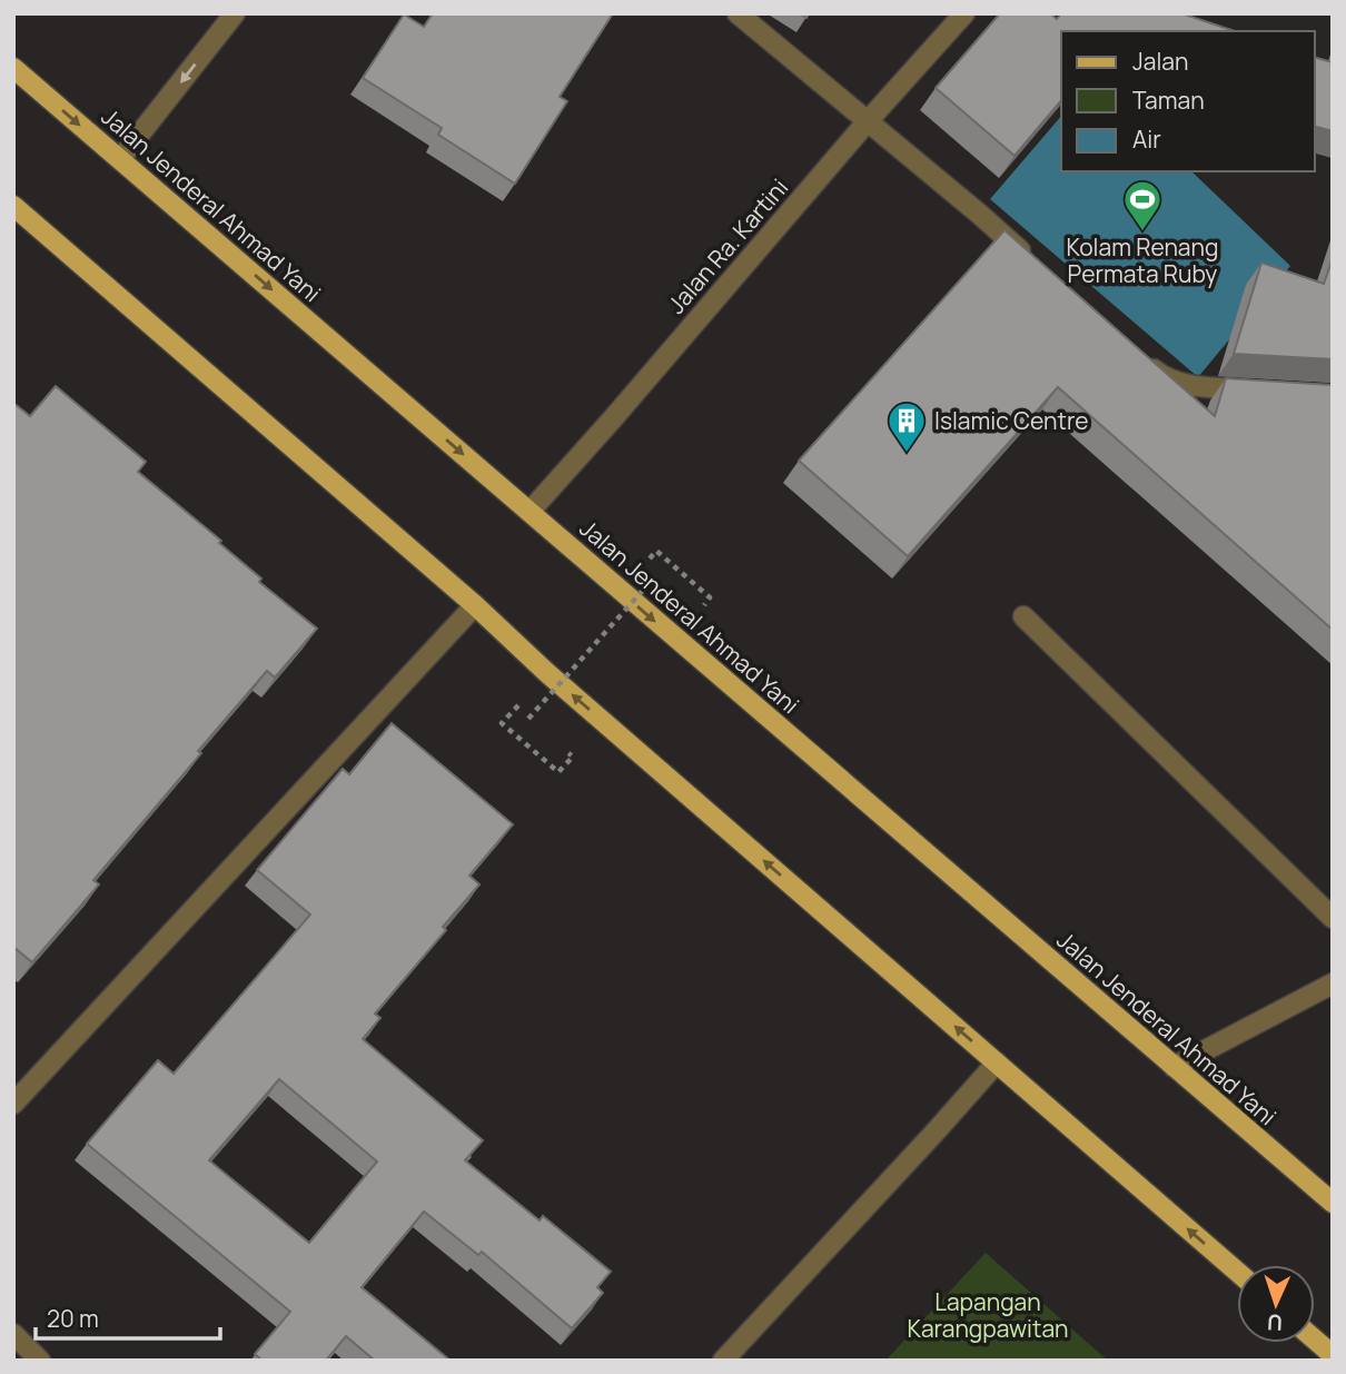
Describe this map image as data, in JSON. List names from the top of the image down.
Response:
{
  "streets": {
    "main road": ["Jalan Jenderal Ahmad Yani"],
    "street": ["Jalan Ra. Kartini"]
  },
  "crossings": [
    ["Jalan Jenderal Ahmad Yani", "Jalan Ra. Kartini"]
  ],
  "parks": ["Lapangan Karangpawitan"],
  "places": {
    "sports": ["Kolam Renang Permata Ruby"],
    "building": ["Islamic Centre"]
  },
  "legend": ["Jalan", "Taman", "Air"],
  "scale_bar": "20 m",
  "north": "bottom"
}
